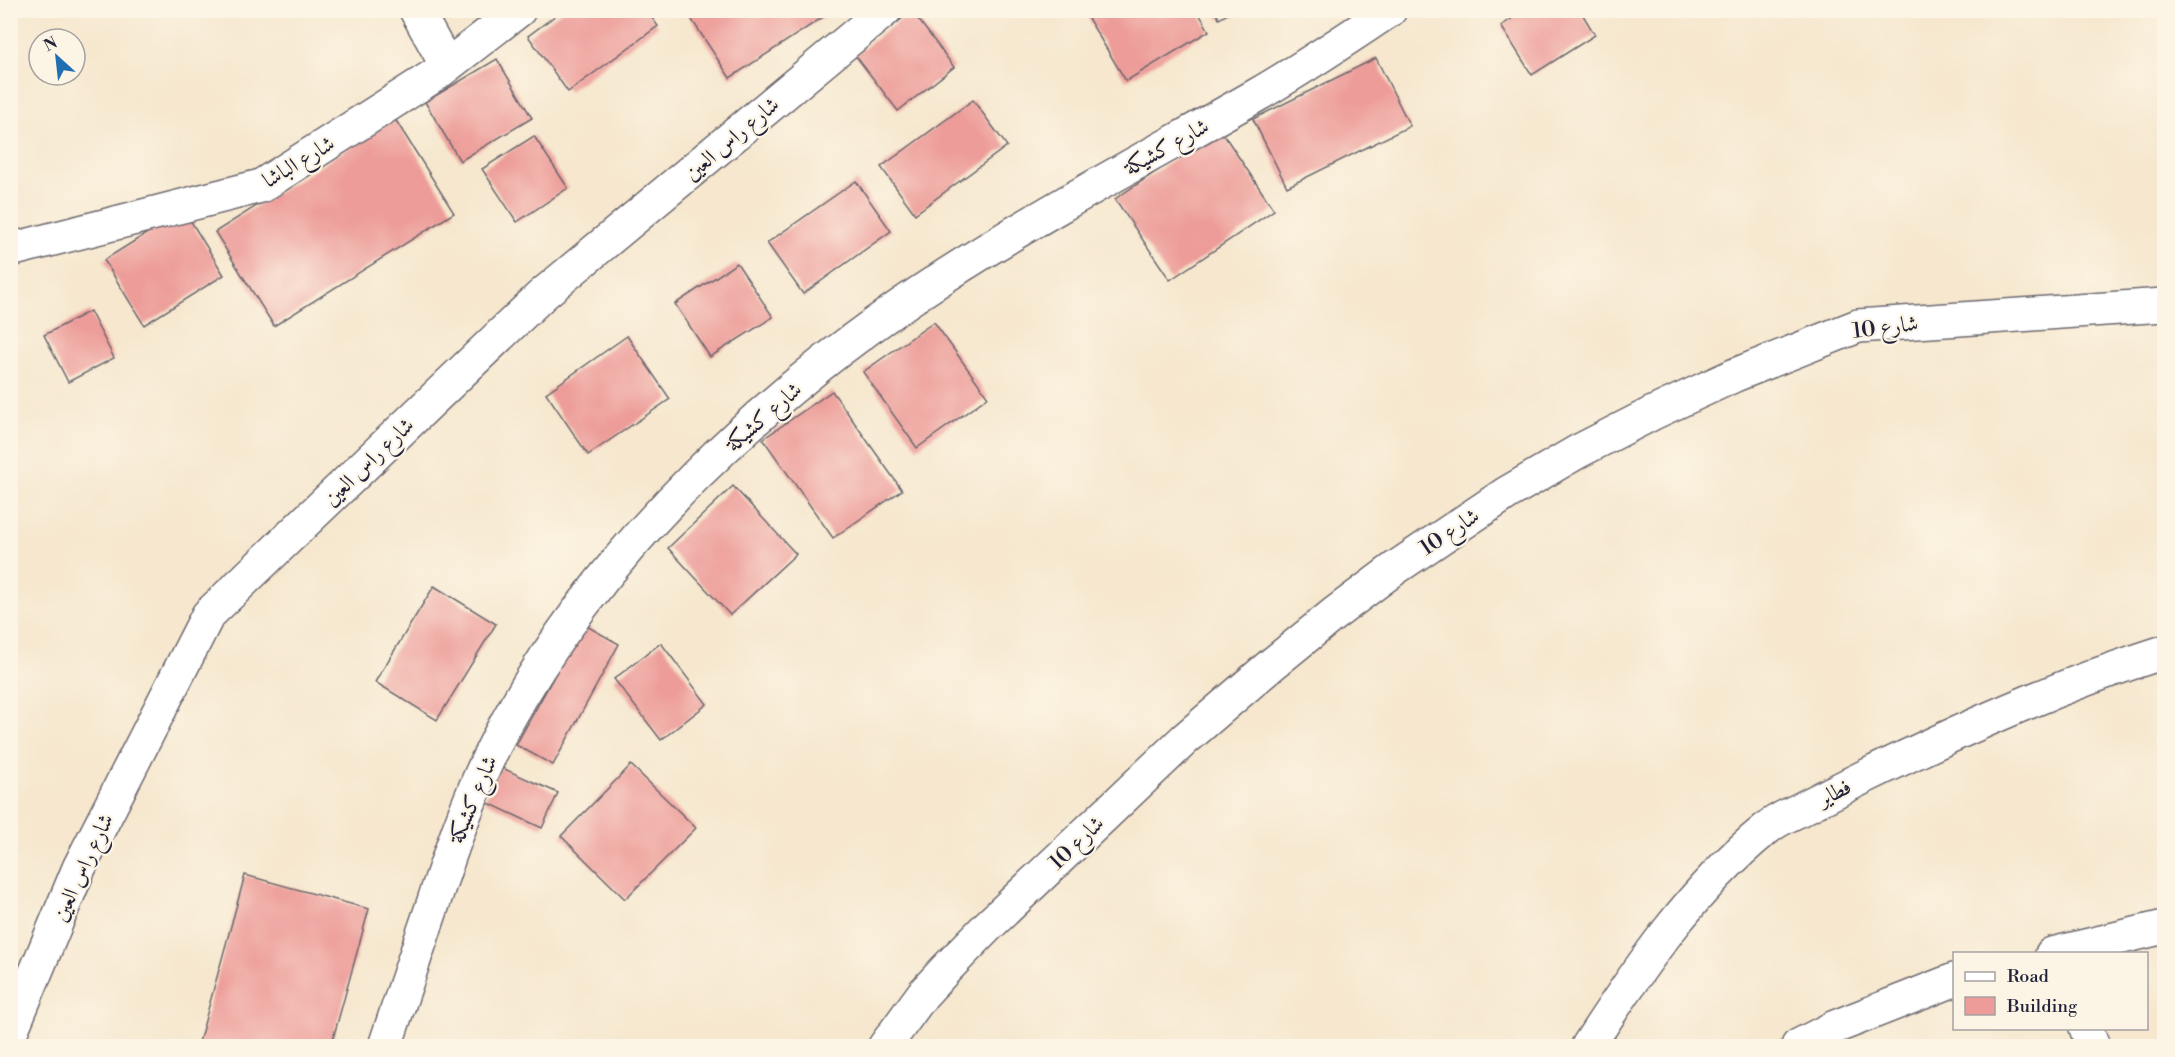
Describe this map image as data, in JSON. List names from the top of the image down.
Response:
{
  "streets": {
    "street": [
      "شارع راس العين",
      "شارع كشيكة",
      "شارع الباشا",
      "شارع 10",
      "فطاير"
    ]
  },
  "legend": ["Road", "Building"],
  "north": "top left"
}
